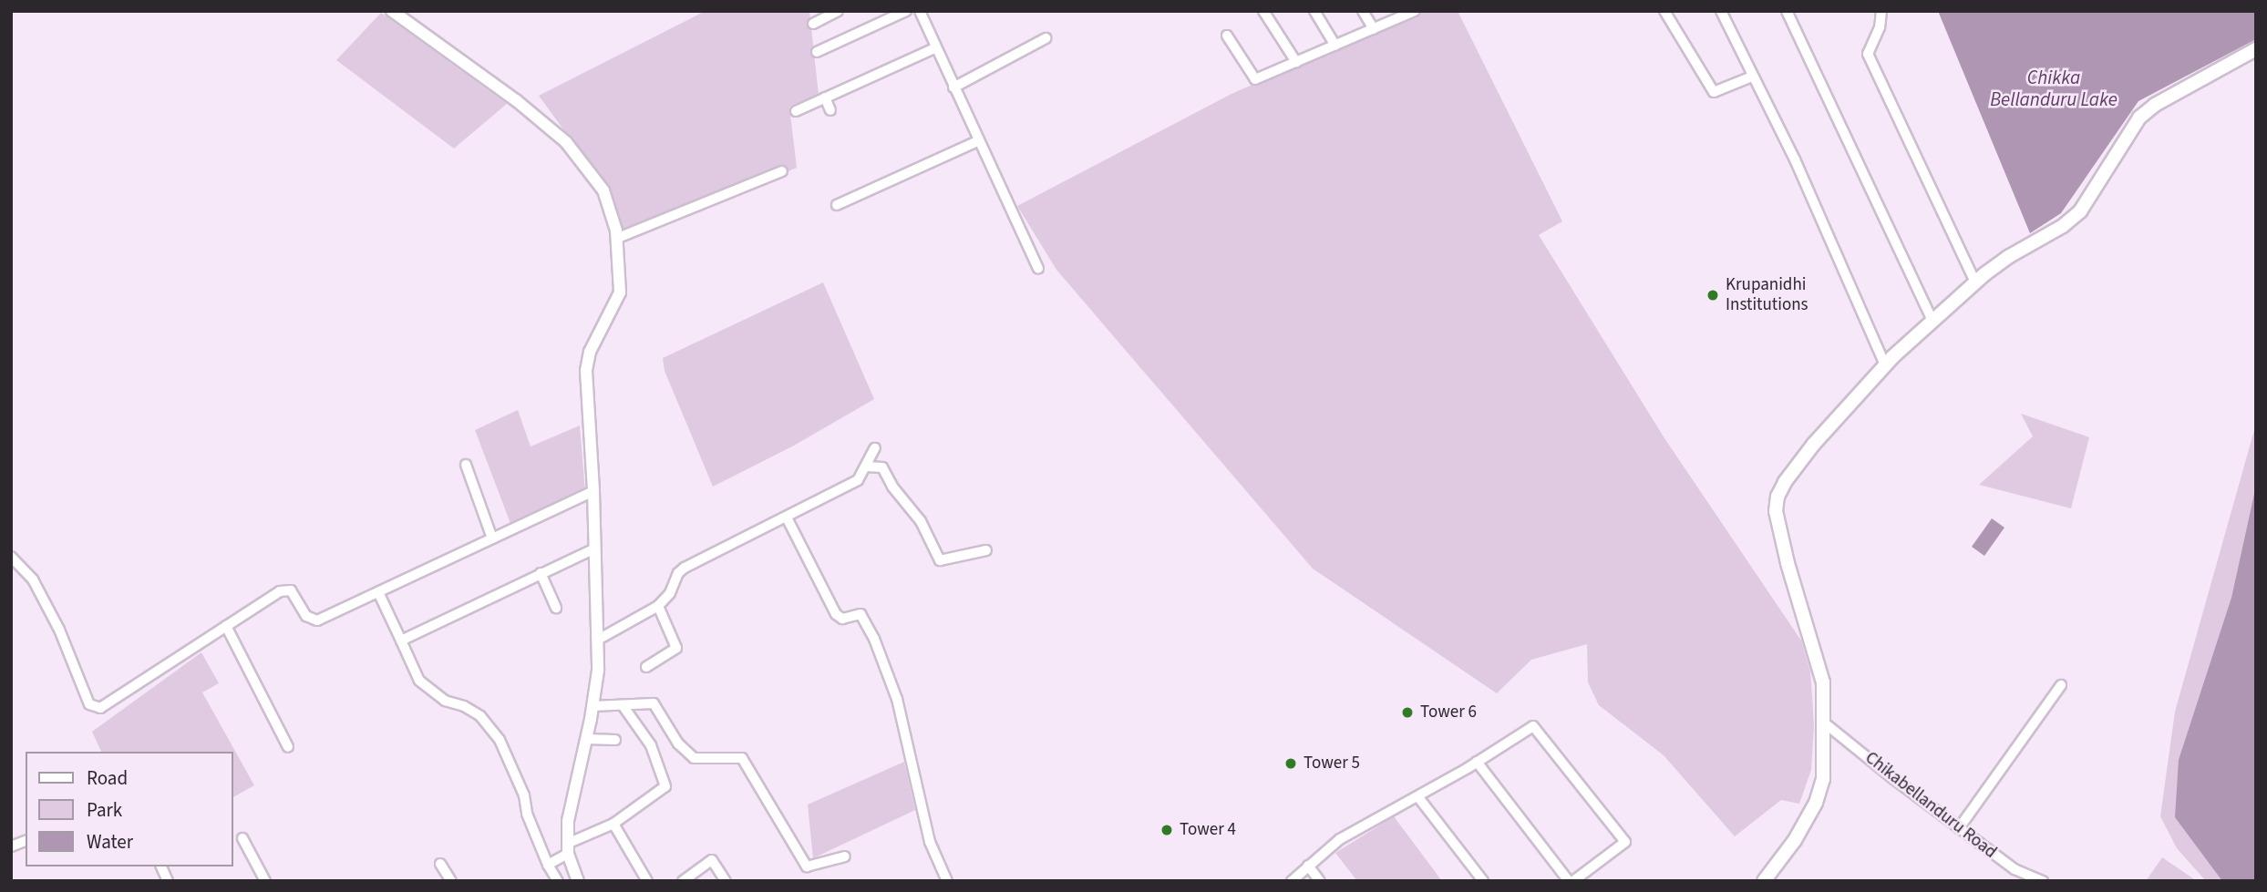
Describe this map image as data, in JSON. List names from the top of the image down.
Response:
{
  "streets": {
    "street": ["Chikabellanduru Road"]
  },
  "water": ["Chikka Bellanduru Lake"],
  "places": [
    "Krupanidhi Institutions",
    "Tower 6",
    "Tower 5",
    "Tower 4"
  ],
  "legend": ["Road", "Park", "Water"]
}
